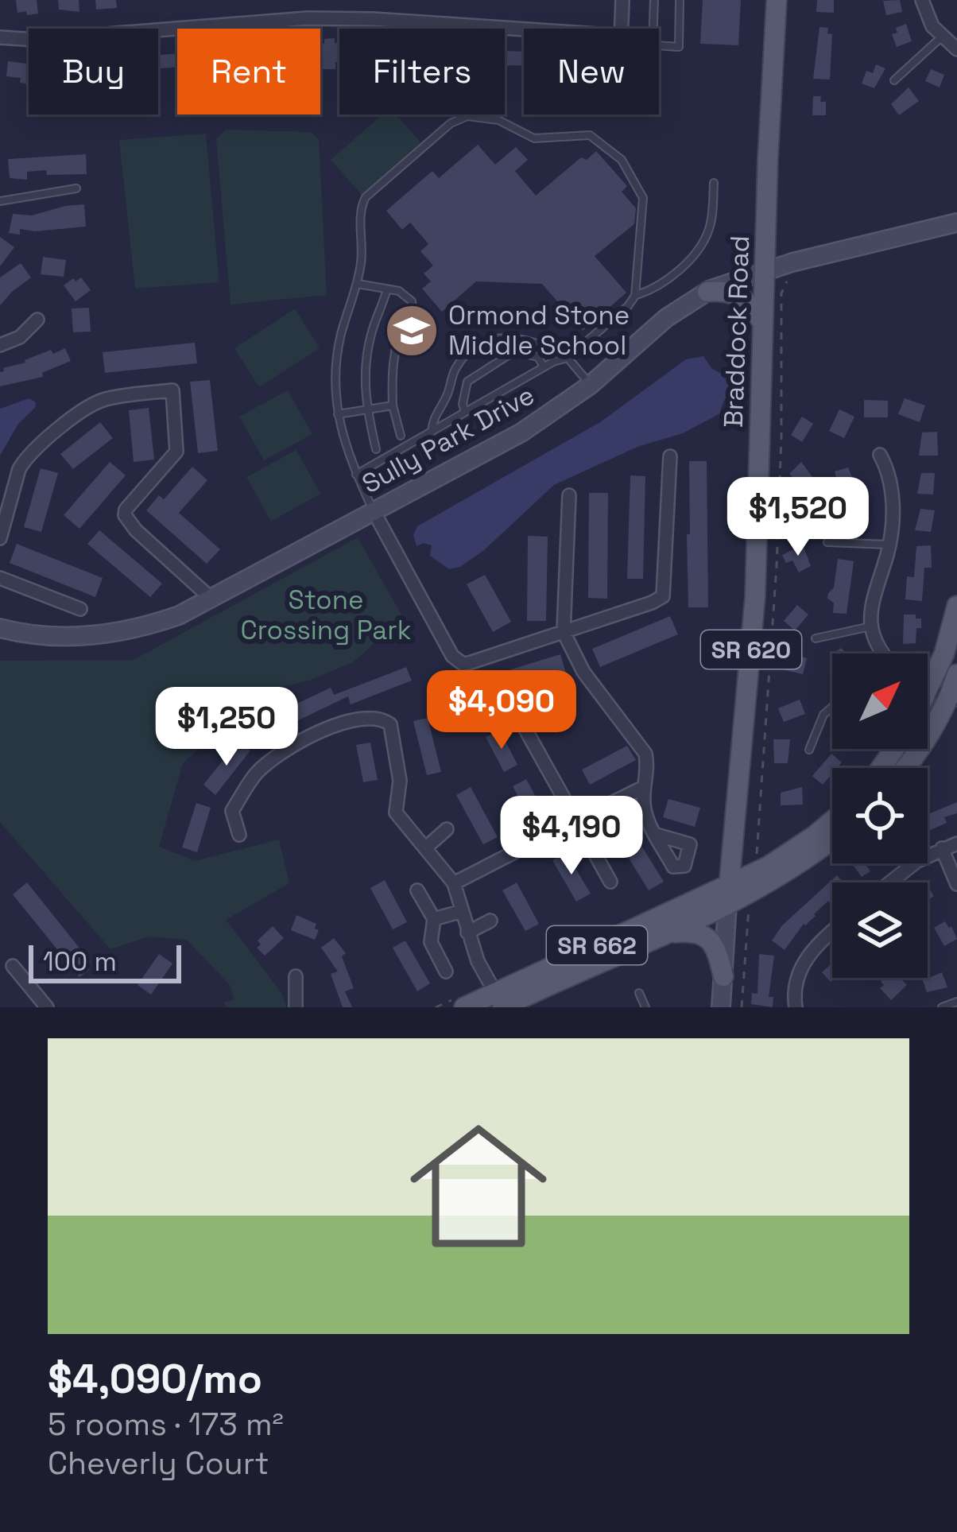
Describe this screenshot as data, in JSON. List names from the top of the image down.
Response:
{
  "streets": {
    "main road": ["Braddock Road", "SR 620", "SR 662"],
    "street": ["Sully Park Drive"]
  },
  "crossings": [
    ["Braddock Road", "Sully Park Drive"],
    ["Braddock Road", "SR 662"]
  ],
  "parks": ["Stone Crossing Park"],
  "places": {
    "school or university": ["Ormond Stone Middle School"]
  },
  "scale_bar": "100 m",
  "north": "top right",
  "page": {
    "chip": [
      "Buy",
      "Rent",
      "Filters",
      "New"
    ],
    "price": [
      "$1,520",
      "$4,090",
      "$1,250",
      "$4,190"
    ],
    "scale": "100 m",
    "list": [
      {
        "name": "$4,090/mo",
        "note": "5 rooms · 173 m² · Cheverly Court"
      }
    ]
  }
}
